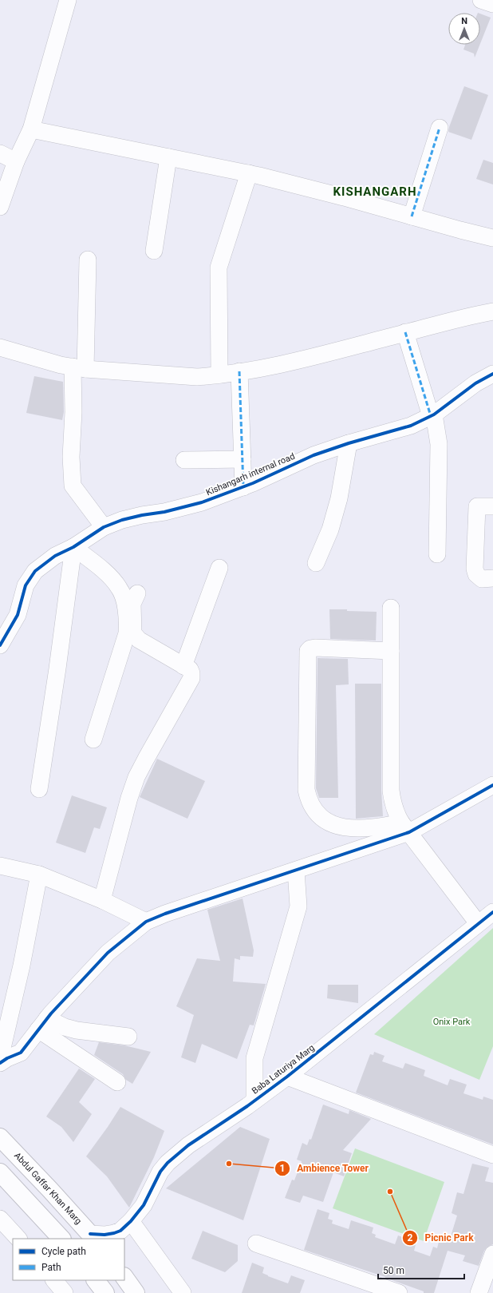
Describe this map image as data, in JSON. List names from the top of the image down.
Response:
{
  "streets": {
    "main road": ["Abdul Gaffar Khan Marg"],
    "street": ["Kishangarh internal road", "Baba Laturiya Marg"]
  },
  "crossings": [
    ["Baba Laturiya Marg", "Abdul Gaffar Khan Marg"]
  ],
  "districts": ["KISHANGARH"],
  "parks": ["Onix Park"],
  "places": ["Ambience Tower", "Picnic Park"],
  "legend": ["Cycle path", "Path"],
  "scale_bar": "50 m",
  "north": "top"
}
